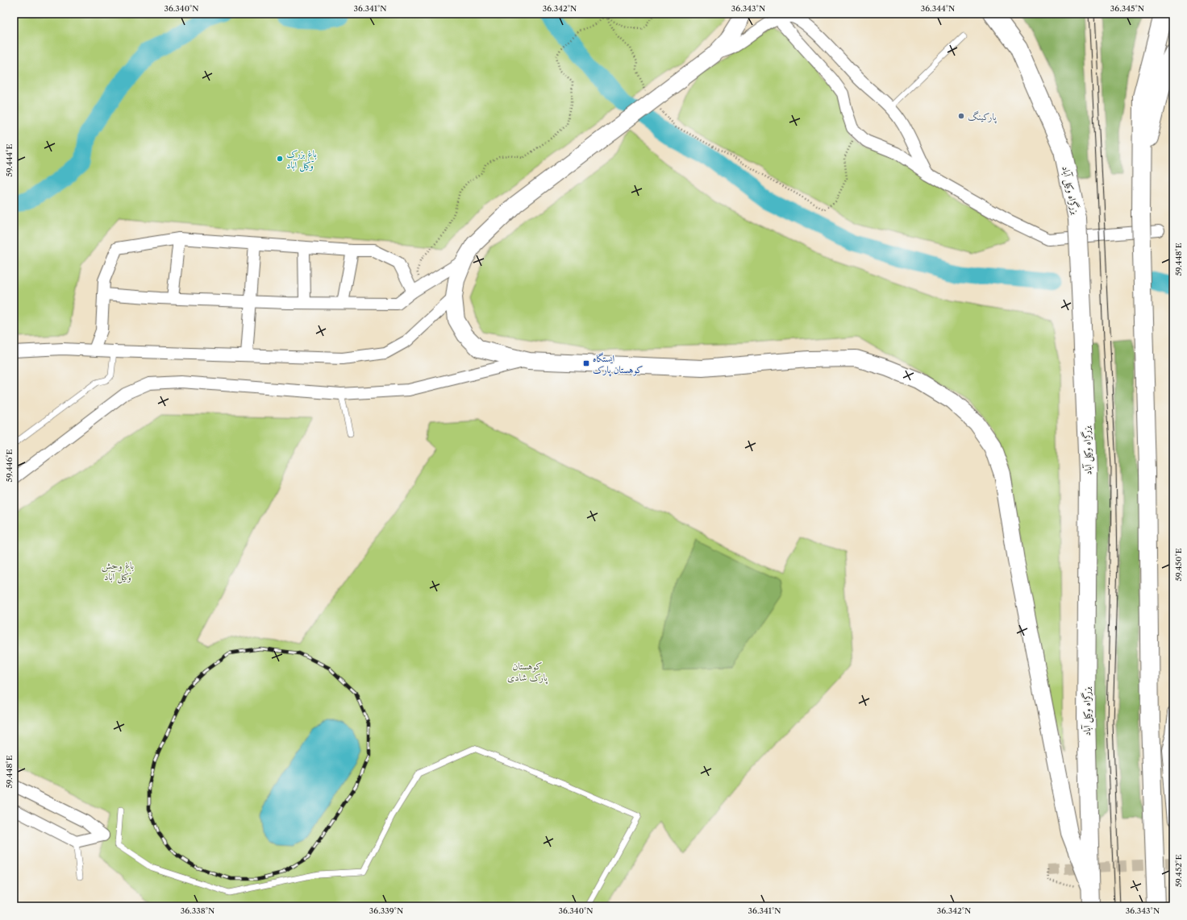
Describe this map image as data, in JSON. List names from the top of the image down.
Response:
{
  "streets": {
    "highway": ["بزرگراه وکیل آباد"]
  },
  "parks": ["باغ وحش وکیل آباد", "کوهستان پارک شادی"],
  "places": {
    "other": ["پارکینگ", "باغ بزرک وکیل آباد"],
    "transit": ["ایستگاه کوهستان پارک"]
  },
  "coordinates": [
    "36.340°N",
    "36.341°N",
    "36.342°N",
    "36.343°N",
    "36.344°N",
    "36.345°N",
    "59.444°E",
    "59.448°E",
    "59.446°E",
    "59.450°E",
    "59.452°E",
    "36.338°N",
    "36.339°N"
  ]
}
